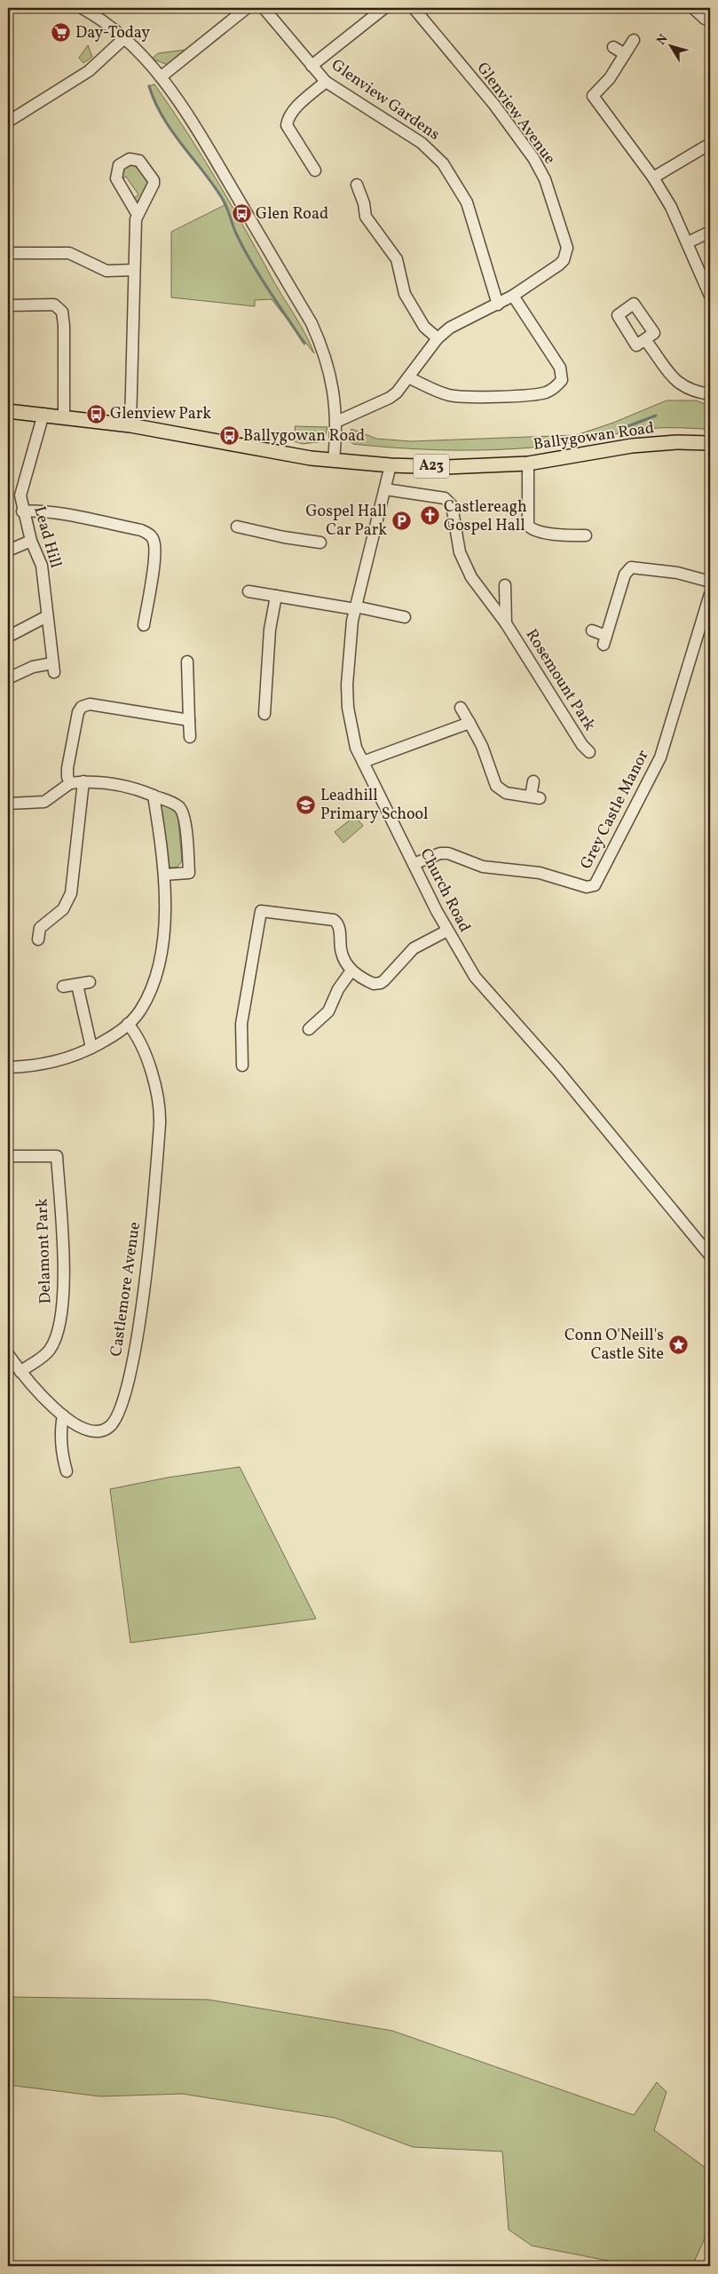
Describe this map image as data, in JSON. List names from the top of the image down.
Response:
{
  "streets": {
    "main road": ["Ballygowan Road", "A23"],
    "street": [
      "Glenview Gardens",
      "Glenview Avenue",
      "Lead Hill",
      "Rosemount Park",
      "Grey Castle Manor",
      "Church Road",
      "Delamont Park",
      "Castlemore Avenue"
    ]
  },
  "crossings": [
    ["Glenview Gardens", "Glenview Avenue"],
    ["Ballygowan Road", "Lead Hill"],
    ["Ballygowan Road", "Church Road"],
    ["Rosemount Park", "Church Road"],
    ["Grey Castle Manor", "Church Road"],
    ["Delamont Park", "Castlemore Avenue"]
  ],
  "places": {
    "supermarket": ["Day-Today"],
    "bus stop": ["Glen Road", "Glenview Park", "Ballygowan Road"],
    "church": ["Castlereagh Gospel Hall"],
    "parking": ["Gospel Hall Car Park"],
    "school or university": ["Leadhill Primary School"],
    "place": ["Conn O'Neill's Castle Site"]
  },
  "north": "top left"
}
